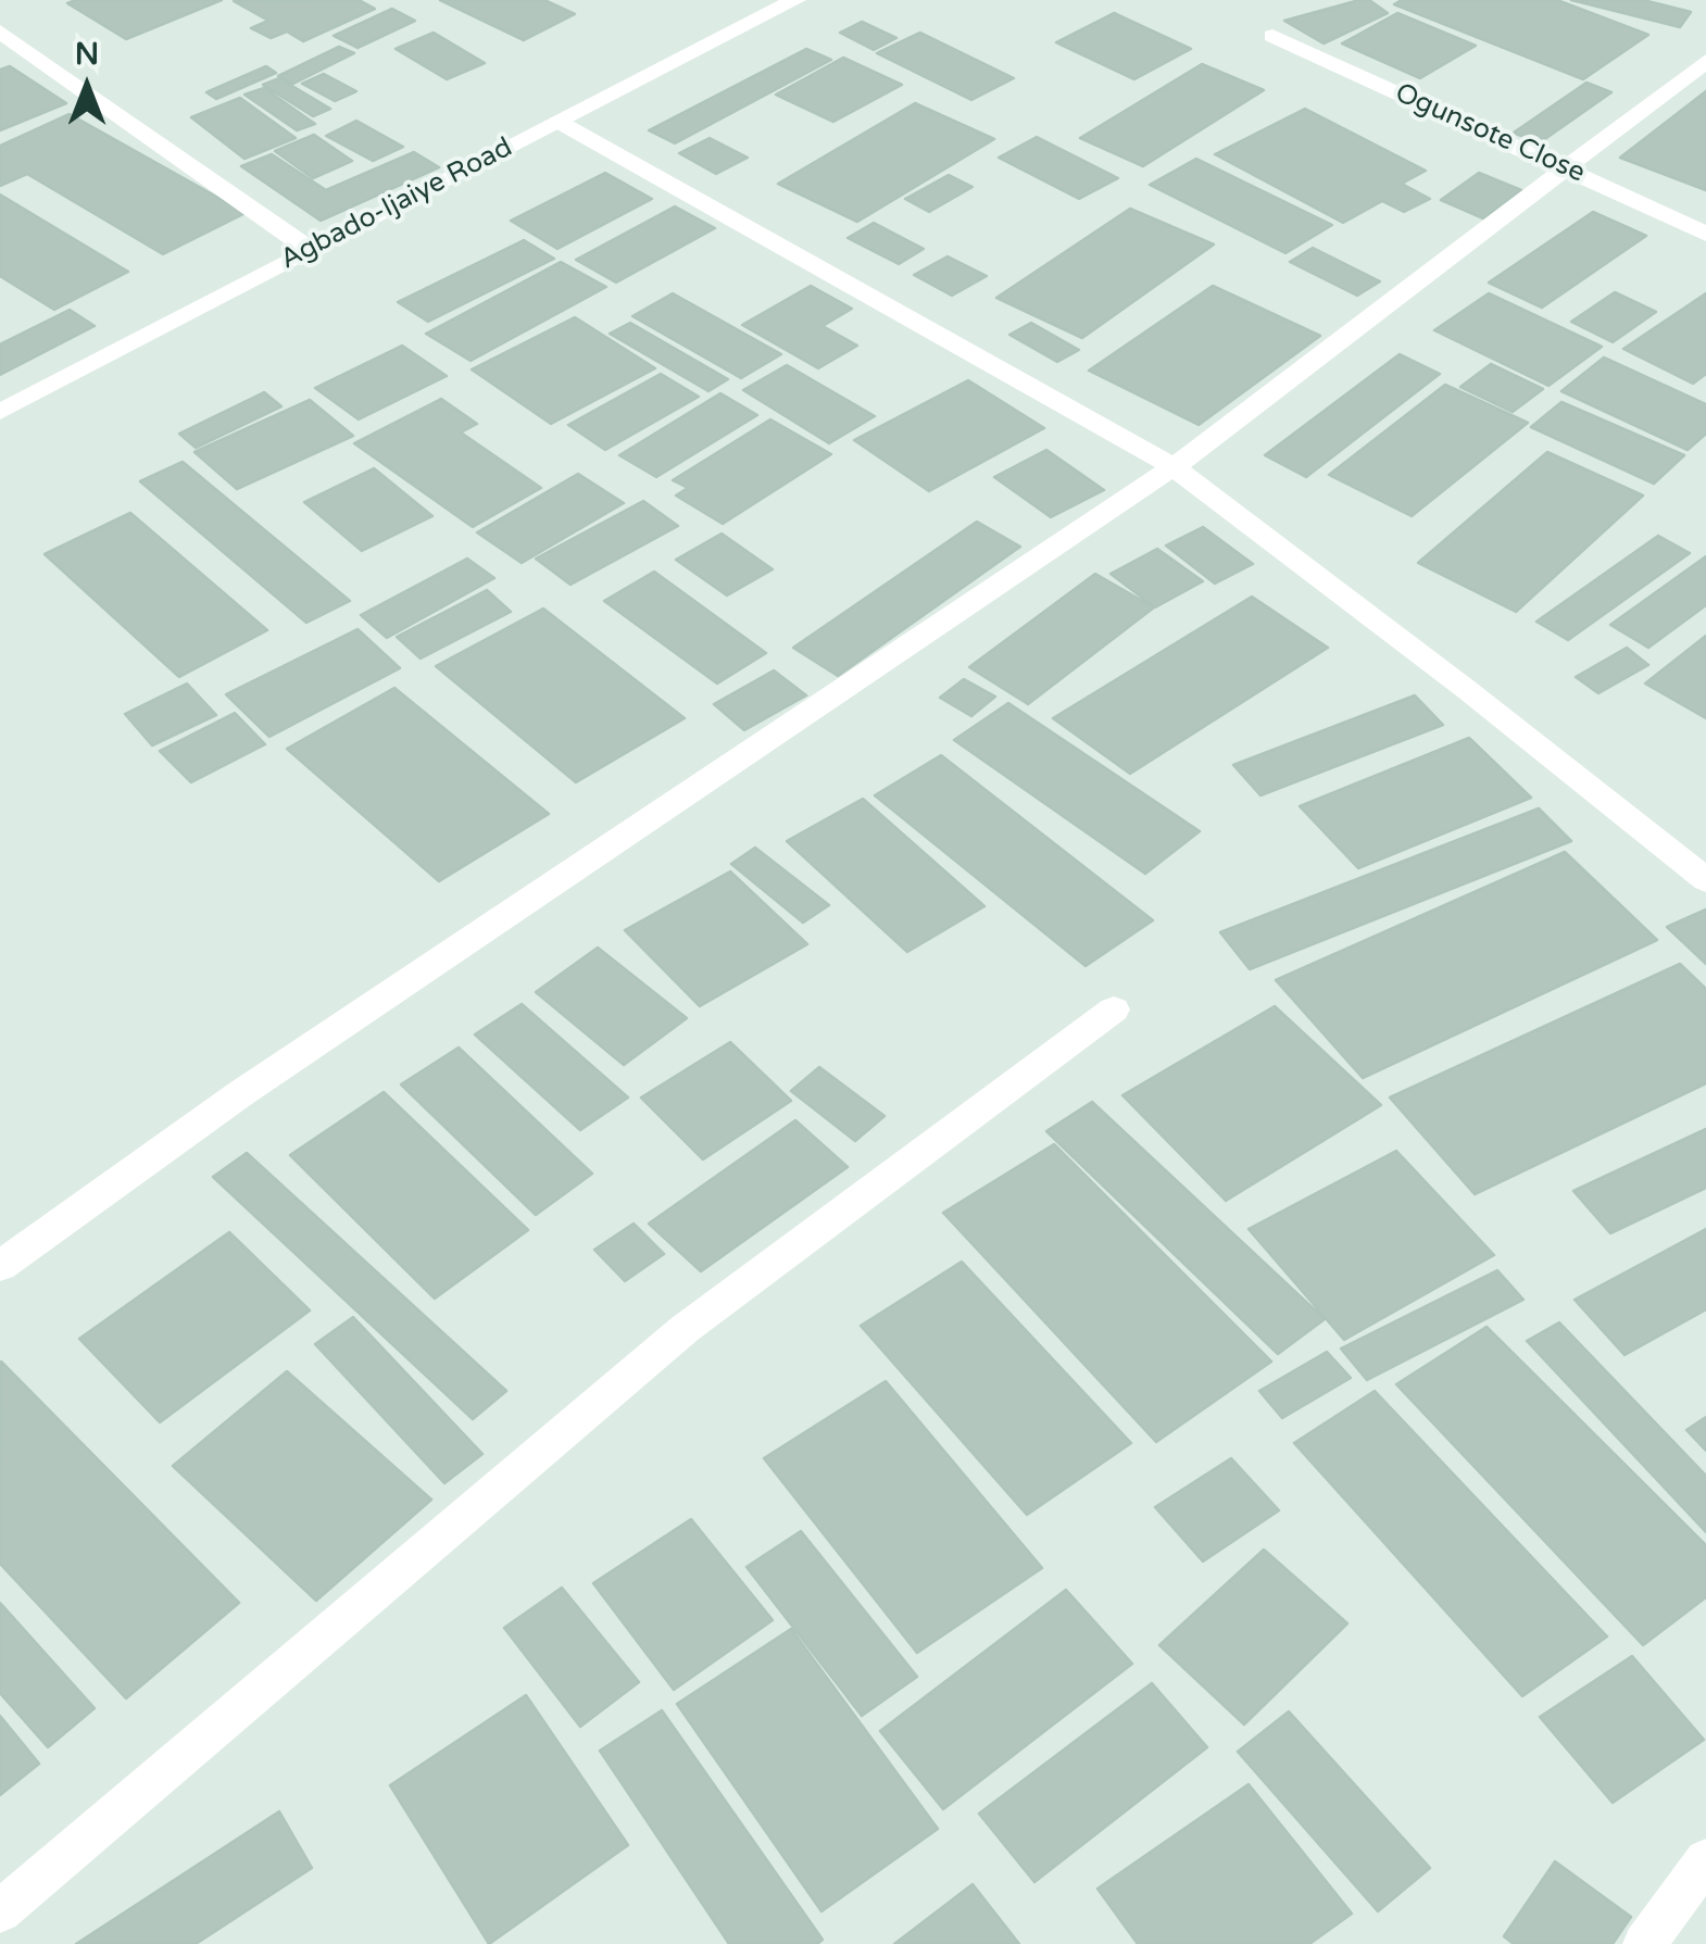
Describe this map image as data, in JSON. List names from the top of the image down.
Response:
{
  "streets": {
    "street": ["Ogunsote Close", "Agbado-Ijaiye Road"]
  },
  "north": "top"
}
